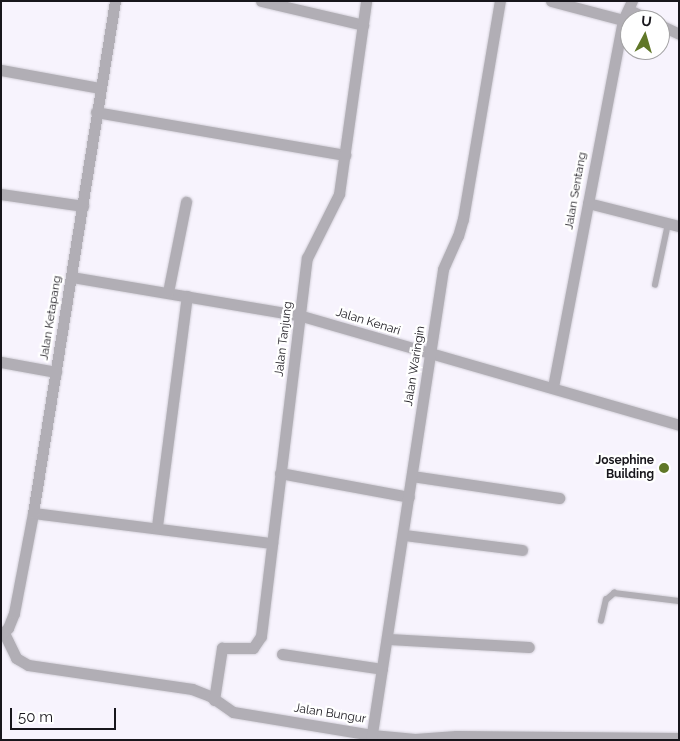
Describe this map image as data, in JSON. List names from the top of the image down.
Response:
{
  "streets": {
    "street": [
      "Jalan Sentang",
      "Jalan Ketapang",
      "Jalan Kenari",
      "Jalan Tanjung",
      "Jalan Waringin",
      "Jalan Bungur"
    ]
  },
  "crossings": [
    ["Jalan Sentang", "Jalan Kenari"],
    ["Jalan Ketapang", "Jalan Kenari"],
    ["Jalan Ketapang", "Jalan Bungur"],
    ["Jalan Kenari", "Jalan Tanjung"],
    ["Jalan Kenari", "Jalan Waringin"],
    ["Jalan Tanjung", "Jalan Bungur"],
    ["Jalan Waringin", "Jalan Bungur"]
  ],
  "places": ["Josephine Building"],
  "scale_bar": "50 m",
  "north": "top"
}
